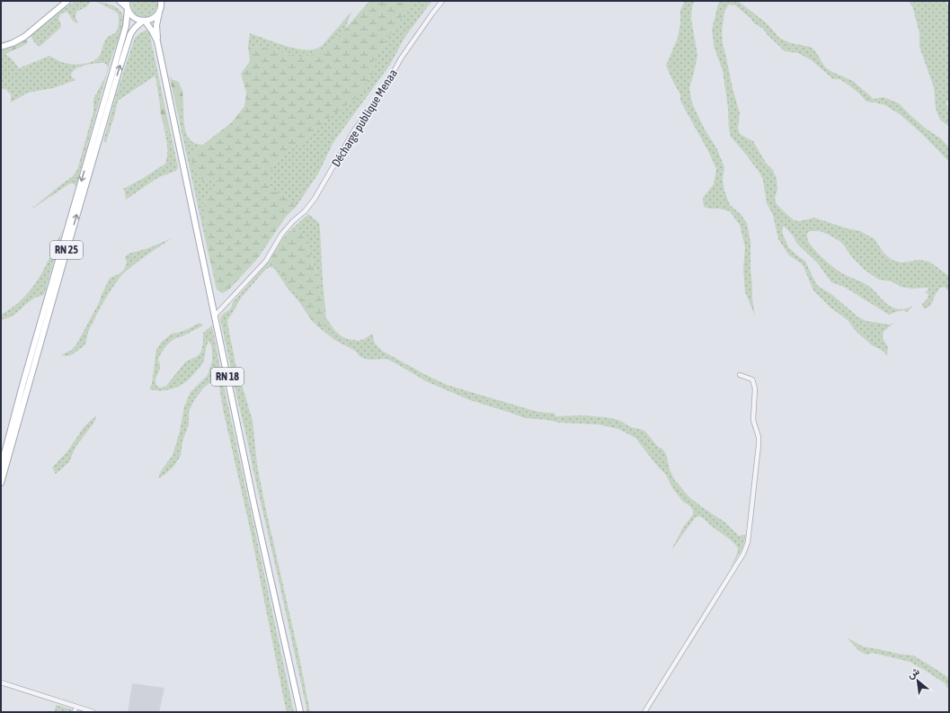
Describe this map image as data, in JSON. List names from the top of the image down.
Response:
{
  "streets": {
    "main road": ["RN 25", "RN 18"],
    "street": ["Décharge publique Menaa"]
  },
  "crossings": [
    ["Décharge publique Menaa", "RN 18"],
    ["RN 25", "RN 18"]
  ],
  "north": "top left"
}
